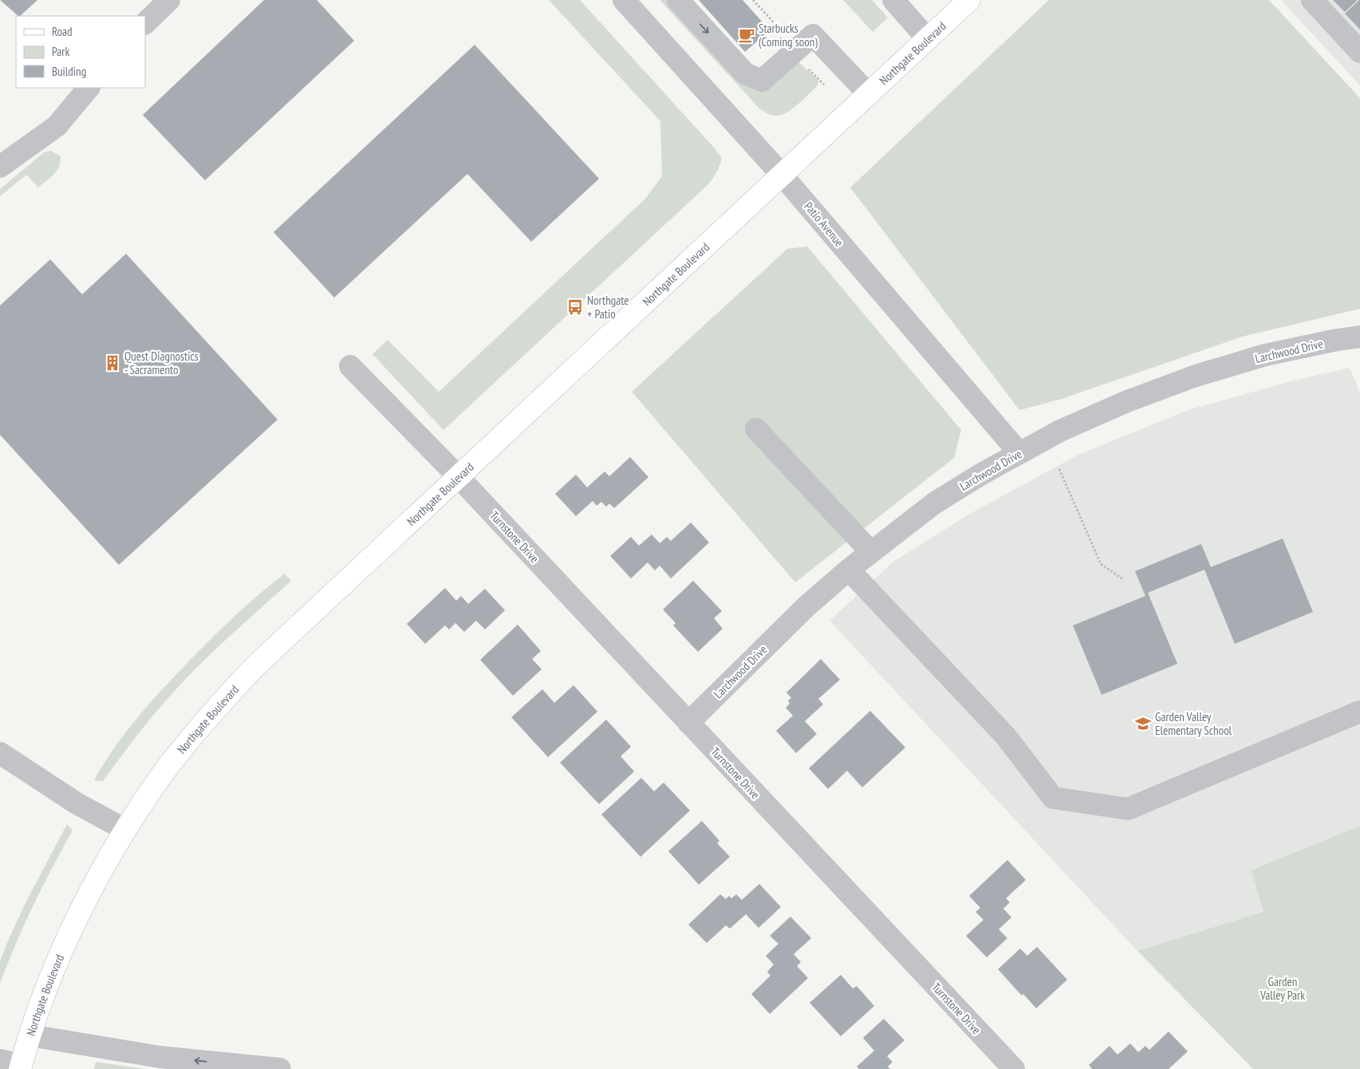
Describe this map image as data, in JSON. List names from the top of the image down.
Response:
{
  "streets": {
    "main road": ["Northgate Boulevard"],
    "street": ["Patio Avenue", "Larchwood Drive", "Turnstone Drive"]
  },
  "crossings": [
    ["Northgate Boulevard", "Patio Avenue"],
    ["Northgate Boulevard", "Turnstone Drive"],
    ["Patio Avenue", "Larchwood Drive"],
    ["Larchwood Drive", "Turnstone Drive"]
  ],
  "parks": ["Garden Valley Park"],
  "places": {
    "cafe": ["Starbucks (Coming soon)"],
    "bus stop": ["Northgate + Patio"],
    "building": ["Quest Diagnostics - Sacramento"],
    "school or university": ["Garden Valley Elementary School"]
  },
  "legend": ["Road", "Park", "Building"]
}
